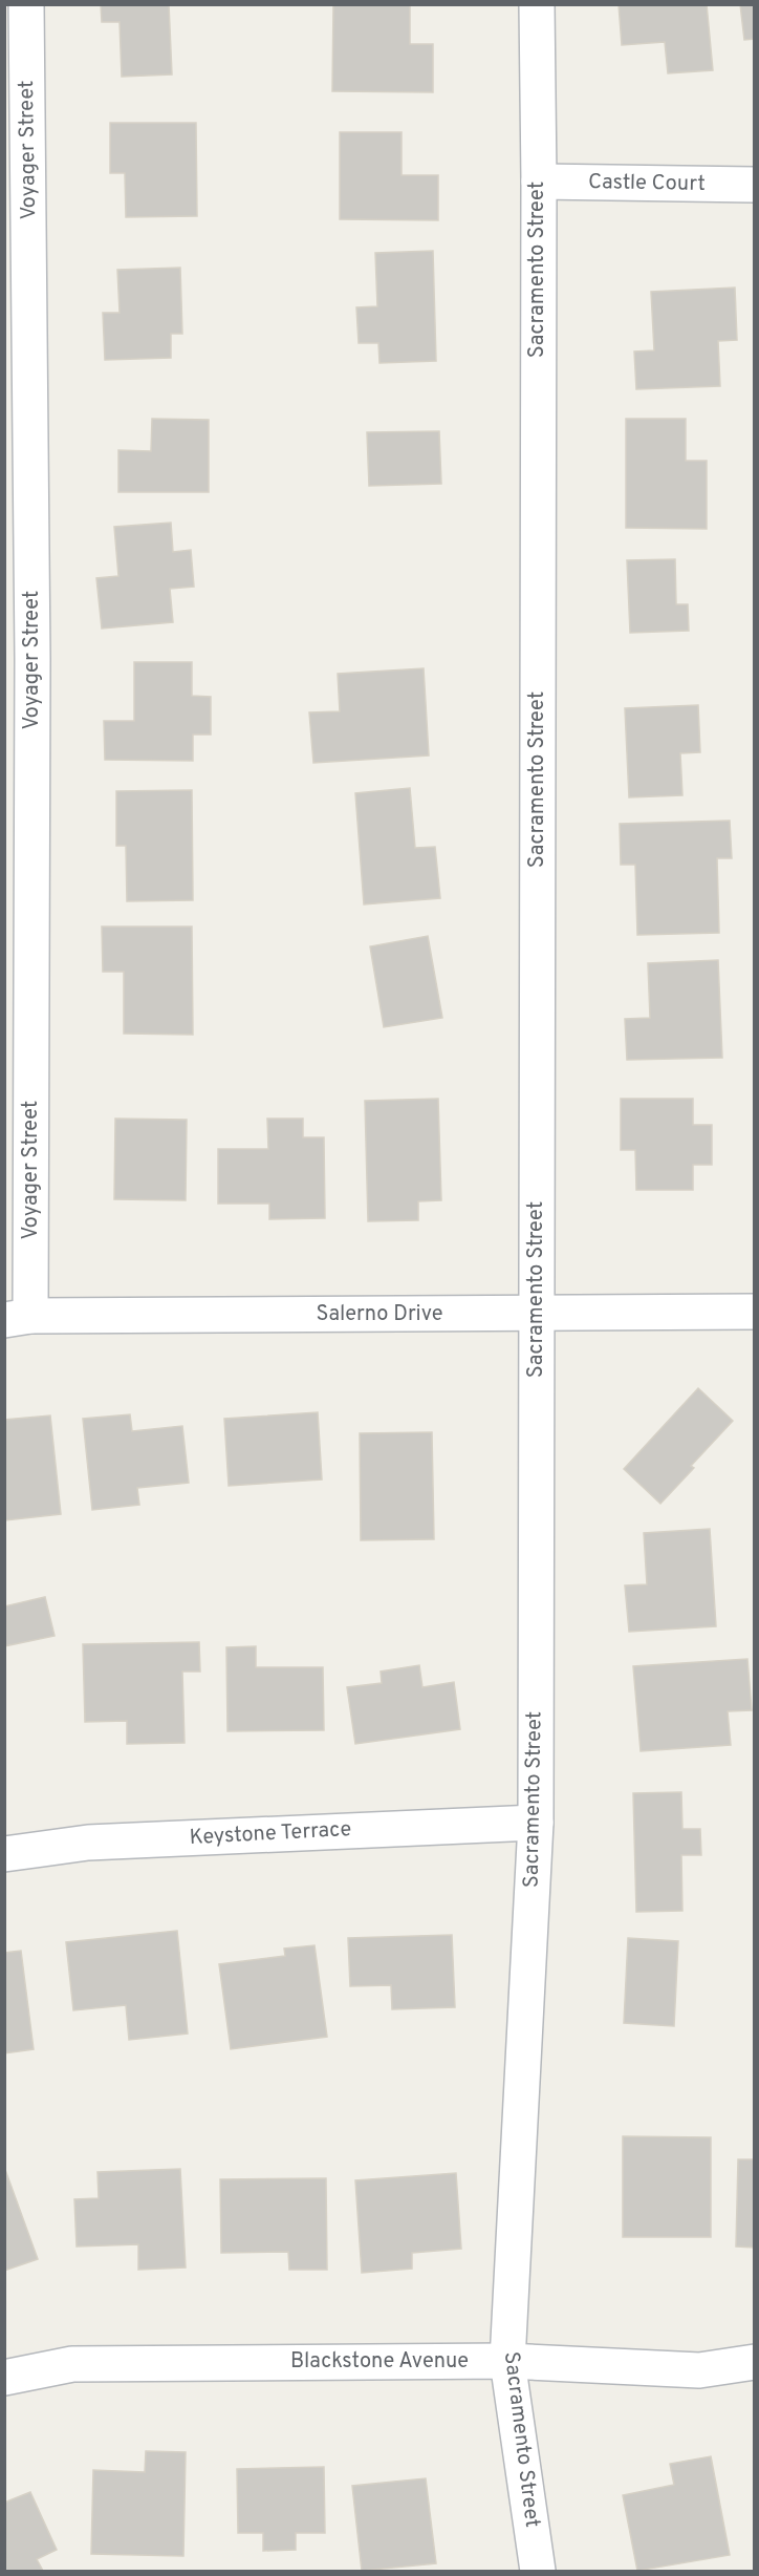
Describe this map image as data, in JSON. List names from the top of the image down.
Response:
{
  "streets": {
    "street": [
      "Voyager Street",
      "Castle Court",
      "Sacramento Street",
      "Salerno Drive",
      "Keystone Terrace",
      "Blackstone Avenue"
    ]
  },
  "crossings": [
    ["Voyager Street", "Salerno Drive"],
    ["Castle Court", "Sacramento Street"],
    ["Sacramento Street", "Salerno Drive"],
    ["Sacramento Street", "Keystone Terrace"],
    ["Sacramento Street", "Blackstone Avenue"]
  ]
}
